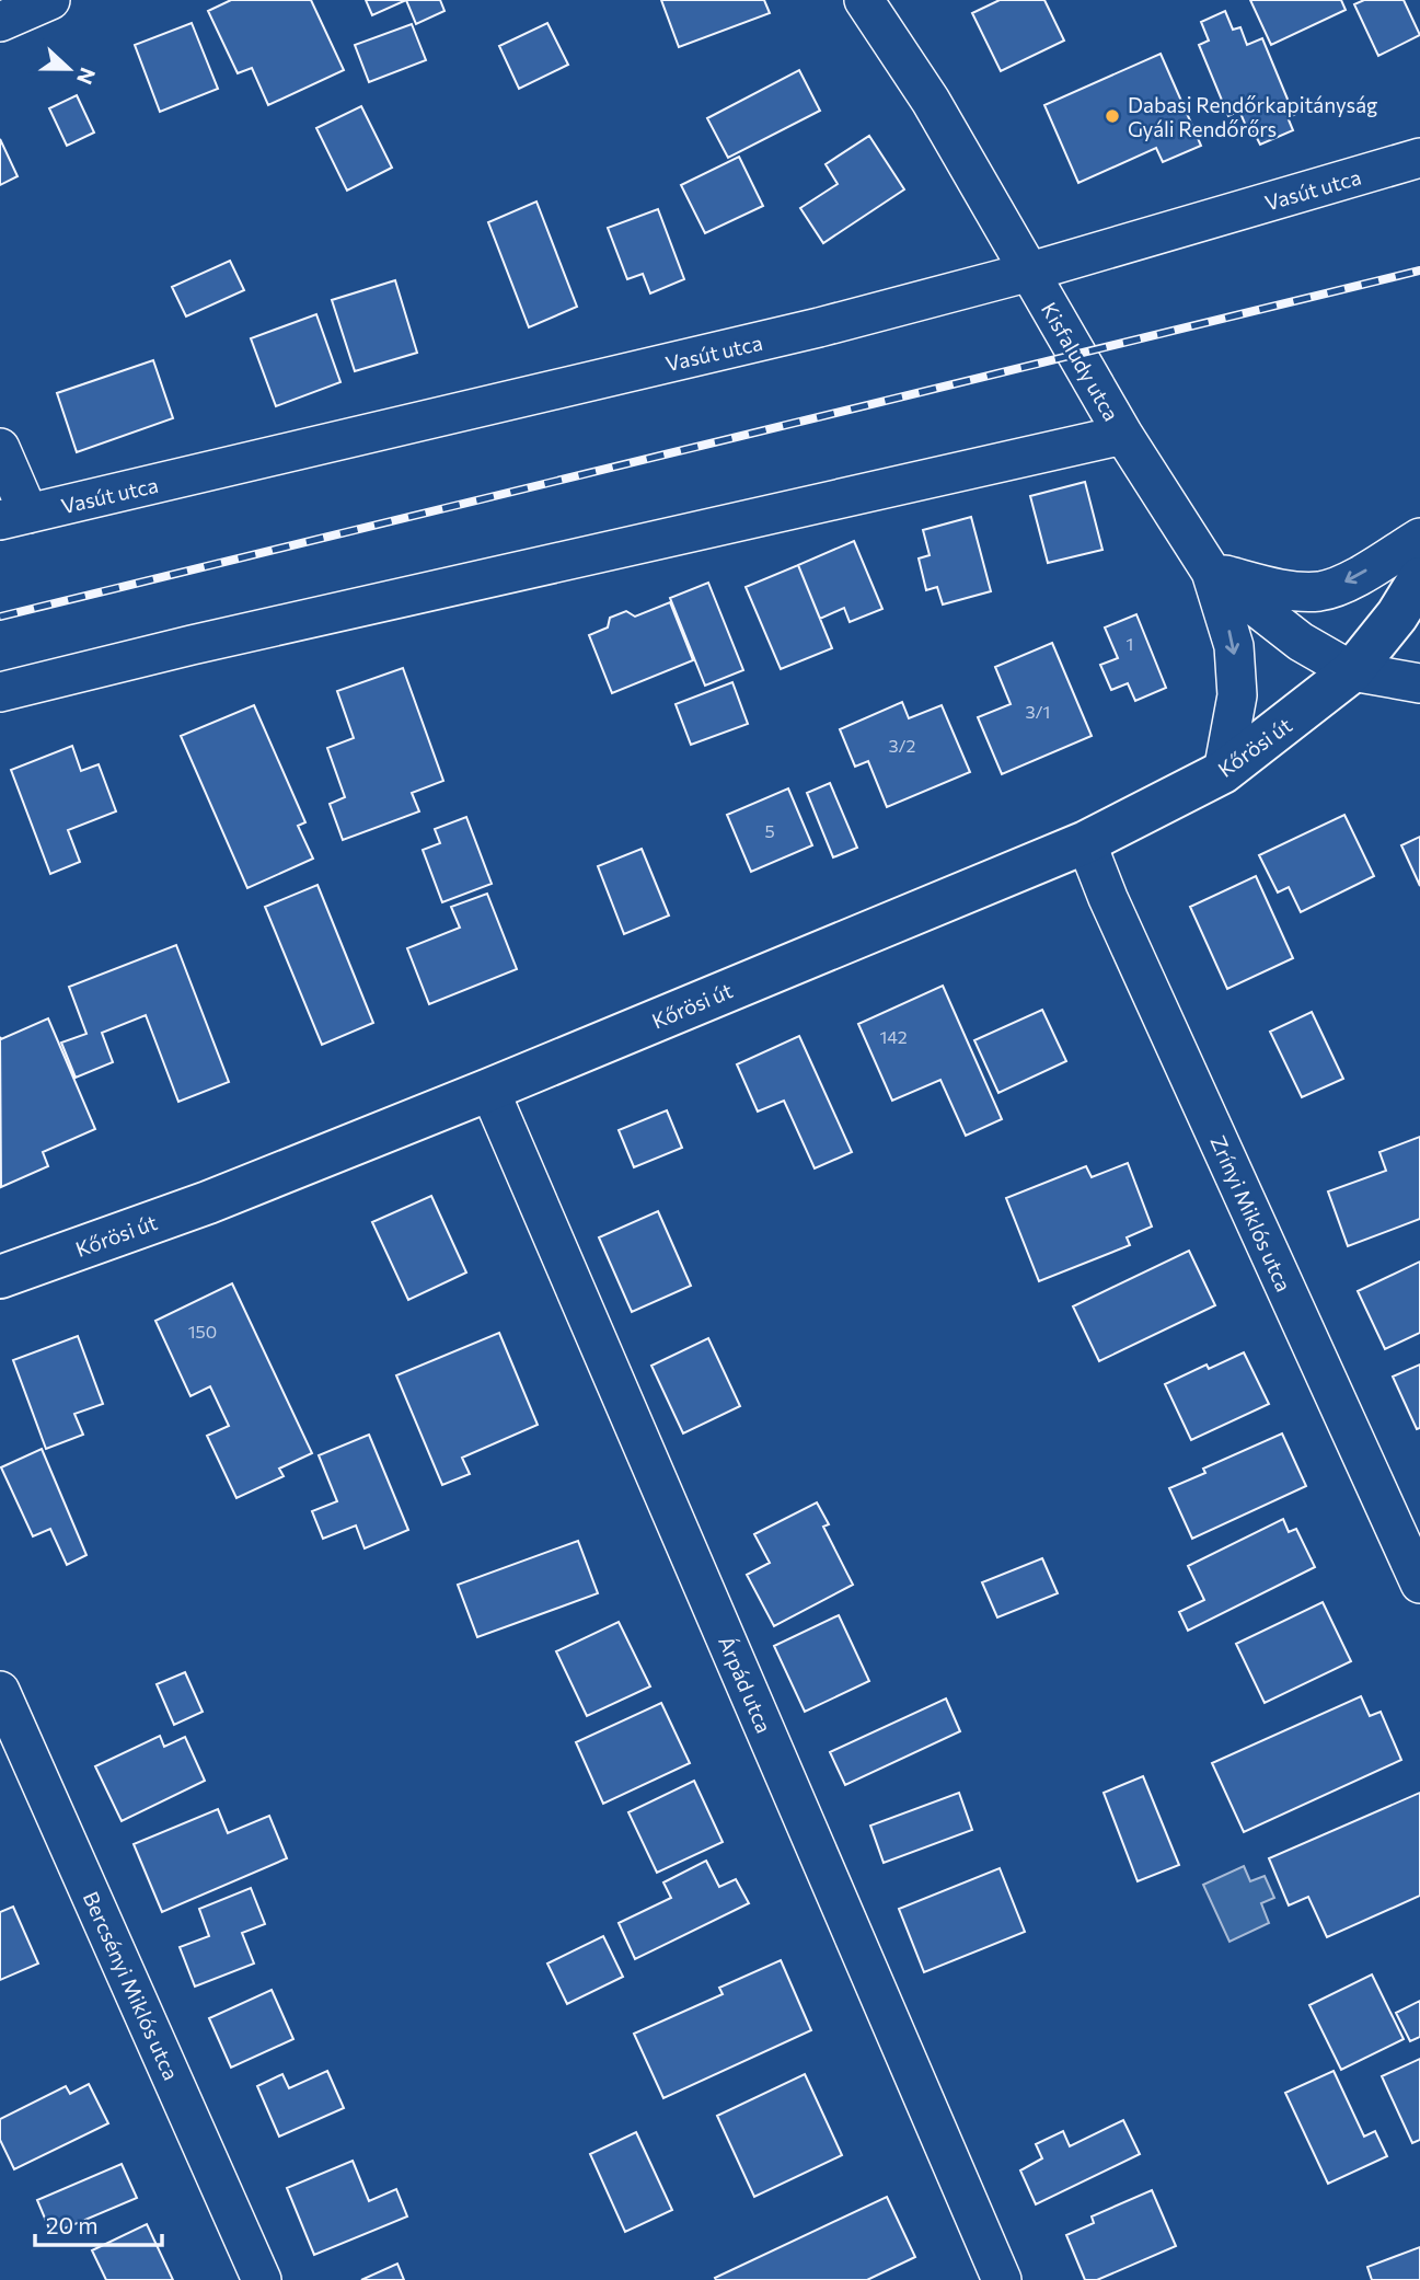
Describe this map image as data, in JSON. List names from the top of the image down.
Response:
{
  "streets": {
    "main road": ["Kőrösi út"],
    "street": [
      "Vasút utca",
      "Kisfaludy utca",
      "Zrínyi Miklós utca",
      "Árpád utca",
      "Bercsényi Miklós utca"
    ]
  },
  "crossings": [
    ["Vasút utca", "Kisfaludy utca"],
    ["Kisfaludy utca", "Kőrösi út"],
    ["Kőrösi út", "Zrínyi Miklós utca"],
    ["Kőrösi út", "Árpád utca"]
  ],
  "places": ["Dabasi Rendőrkapitányság Gyáli Rendőrőrs"],
  "house_numbers": [
    "1",
    "3/1",
    "3/2",
    "5",
    "142",
    "150"
  ],
  "scale_bar": "20 m",
  "north": "right"
}
